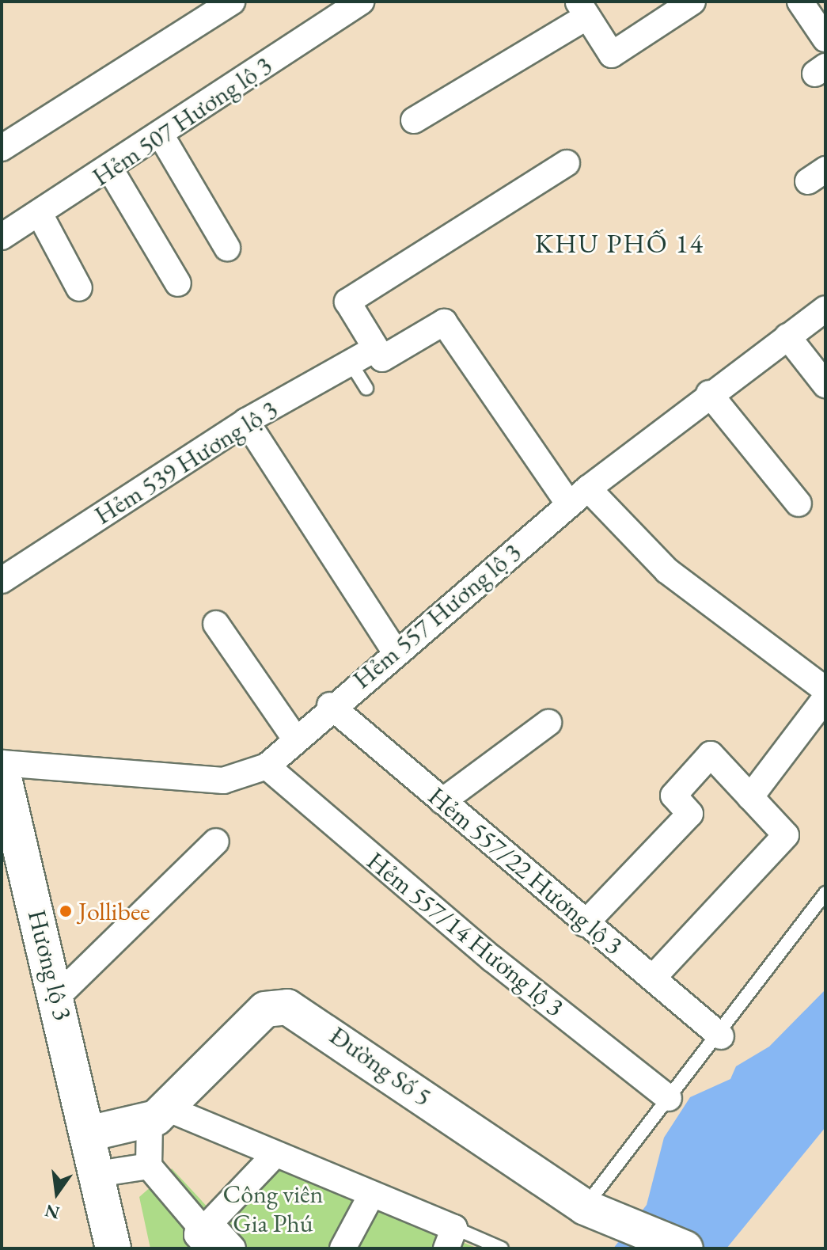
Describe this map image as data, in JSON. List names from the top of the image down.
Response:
{
  "streets": {
    "street": [
      "Hẻm 507 Hương lộ 3",
      "Hẻm 539 Hương lộ 3",
      "Hẻm 557 Hương lộ 3",
      "Hẻm 557/22 Hương lộ 3",
      "Hẻm 557/14 Hương lộ 3",
      "Hương lộ 3",
      "Đường Số 5"
    ]
  },
  "crossings": [
    ["Hẻm 557 Hương lộ 3", "Hẻm 557/22 Hương lộ 3"],
    ["Hẻm 557 Hương lộ 3", "Hẻm 557/14 Hương lộ 3"],
    ["Hẻm 557 Hương lộ 3", "Hương lộ 3"]
  ],
  "districts": ["KHU PHỐ 14"],
  "parks": ["Công viên Gia Phú"],
  "places": ["Jollibee"],
  "north": "bottom"
}
